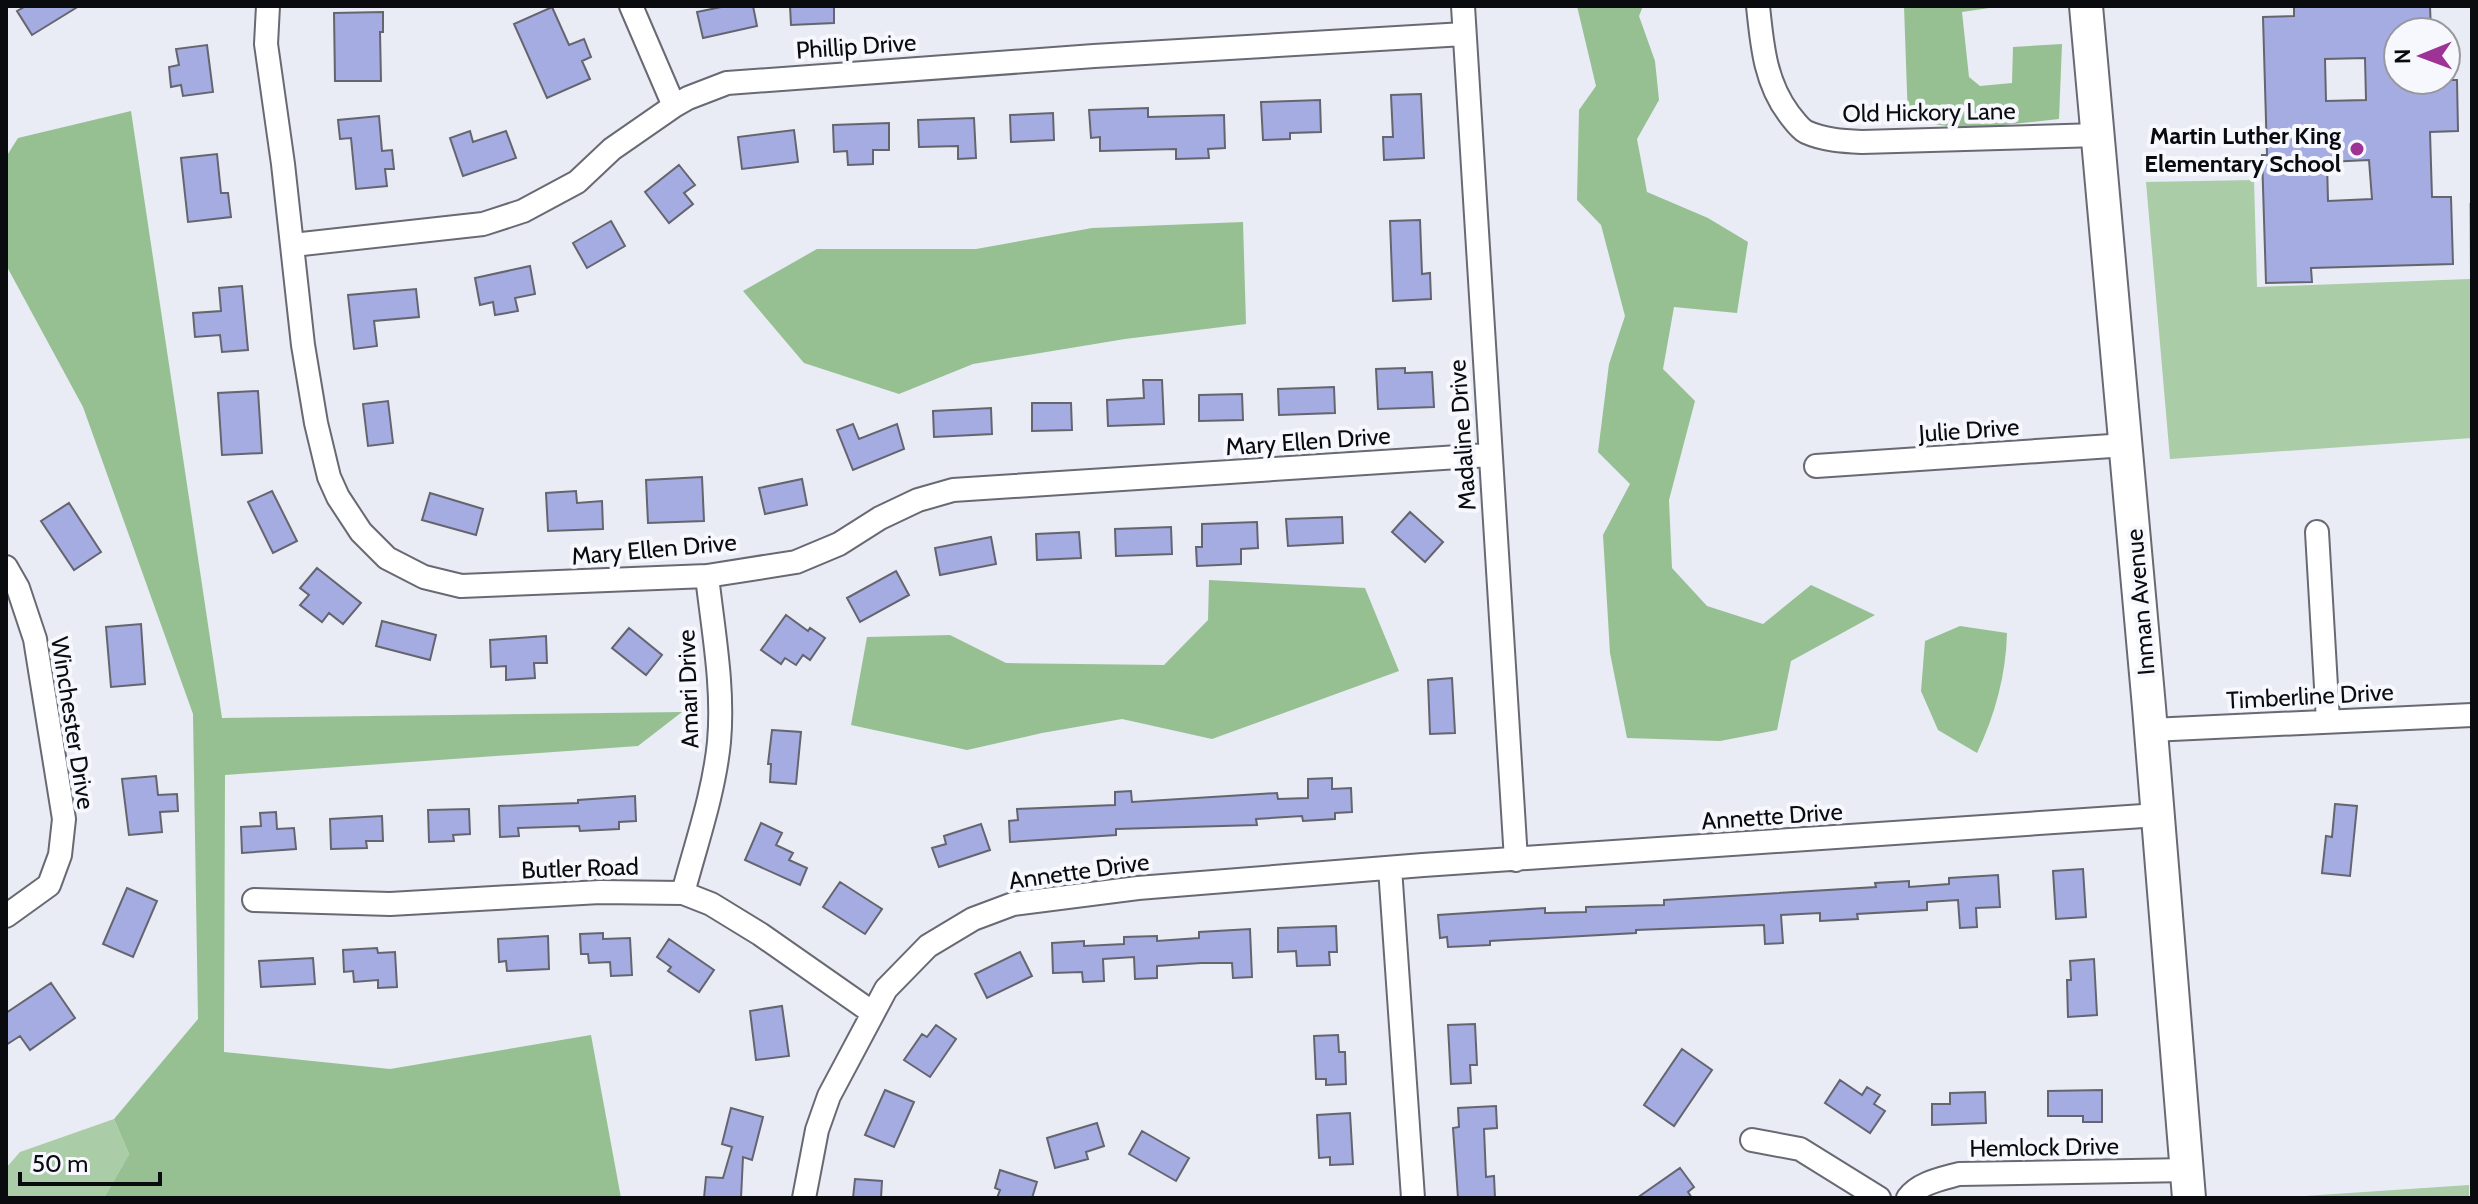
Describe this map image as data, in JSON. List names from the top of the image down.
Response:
{
  "streets": {
    "main road": ["Inman Avenue"],
    "street": [
      "Phillip Drive",
      "Old Hickory Lane",
      "Julie Drive",
      "Madaline Drive",
      "Mary Ellen Drive",
      "Amari Drive",
      "Timberline Drive",
      "Winchester Drive",
      "Annette Drive",
      "Butler Road",
      "Hemlock Drive"
    ]
  },
  "crossings": [
    ["Phillip Drive", "Madaline Drive"],
    ["Phillip Drive", "Mary Ellen Drive"],
    ["Old Hickory Lane", "Inman Avenue"],
    ["Julie Drive", "Inman Avenue"],
    ["Madaline Drive", "Mary Ellen Drive"],
    ["Madaline Drive", "Annette Drive"],
    ["Mary Ellen Drive", "Amari Drive"],
    ["Inman Avenue", "Timberline Drive"],
    ["Inman Avenue", "Annette Drive"],
    ["Inman Avenue", "Hemlock Drive"],
    ["Amari Drive", "Butler Road"],
    ["Annette Drive", "Butler Road"]
  ],
  "places": ["Martin Luther King Elementary School"],
  "scale_bar": "50 m",
  "north": "left"
}
